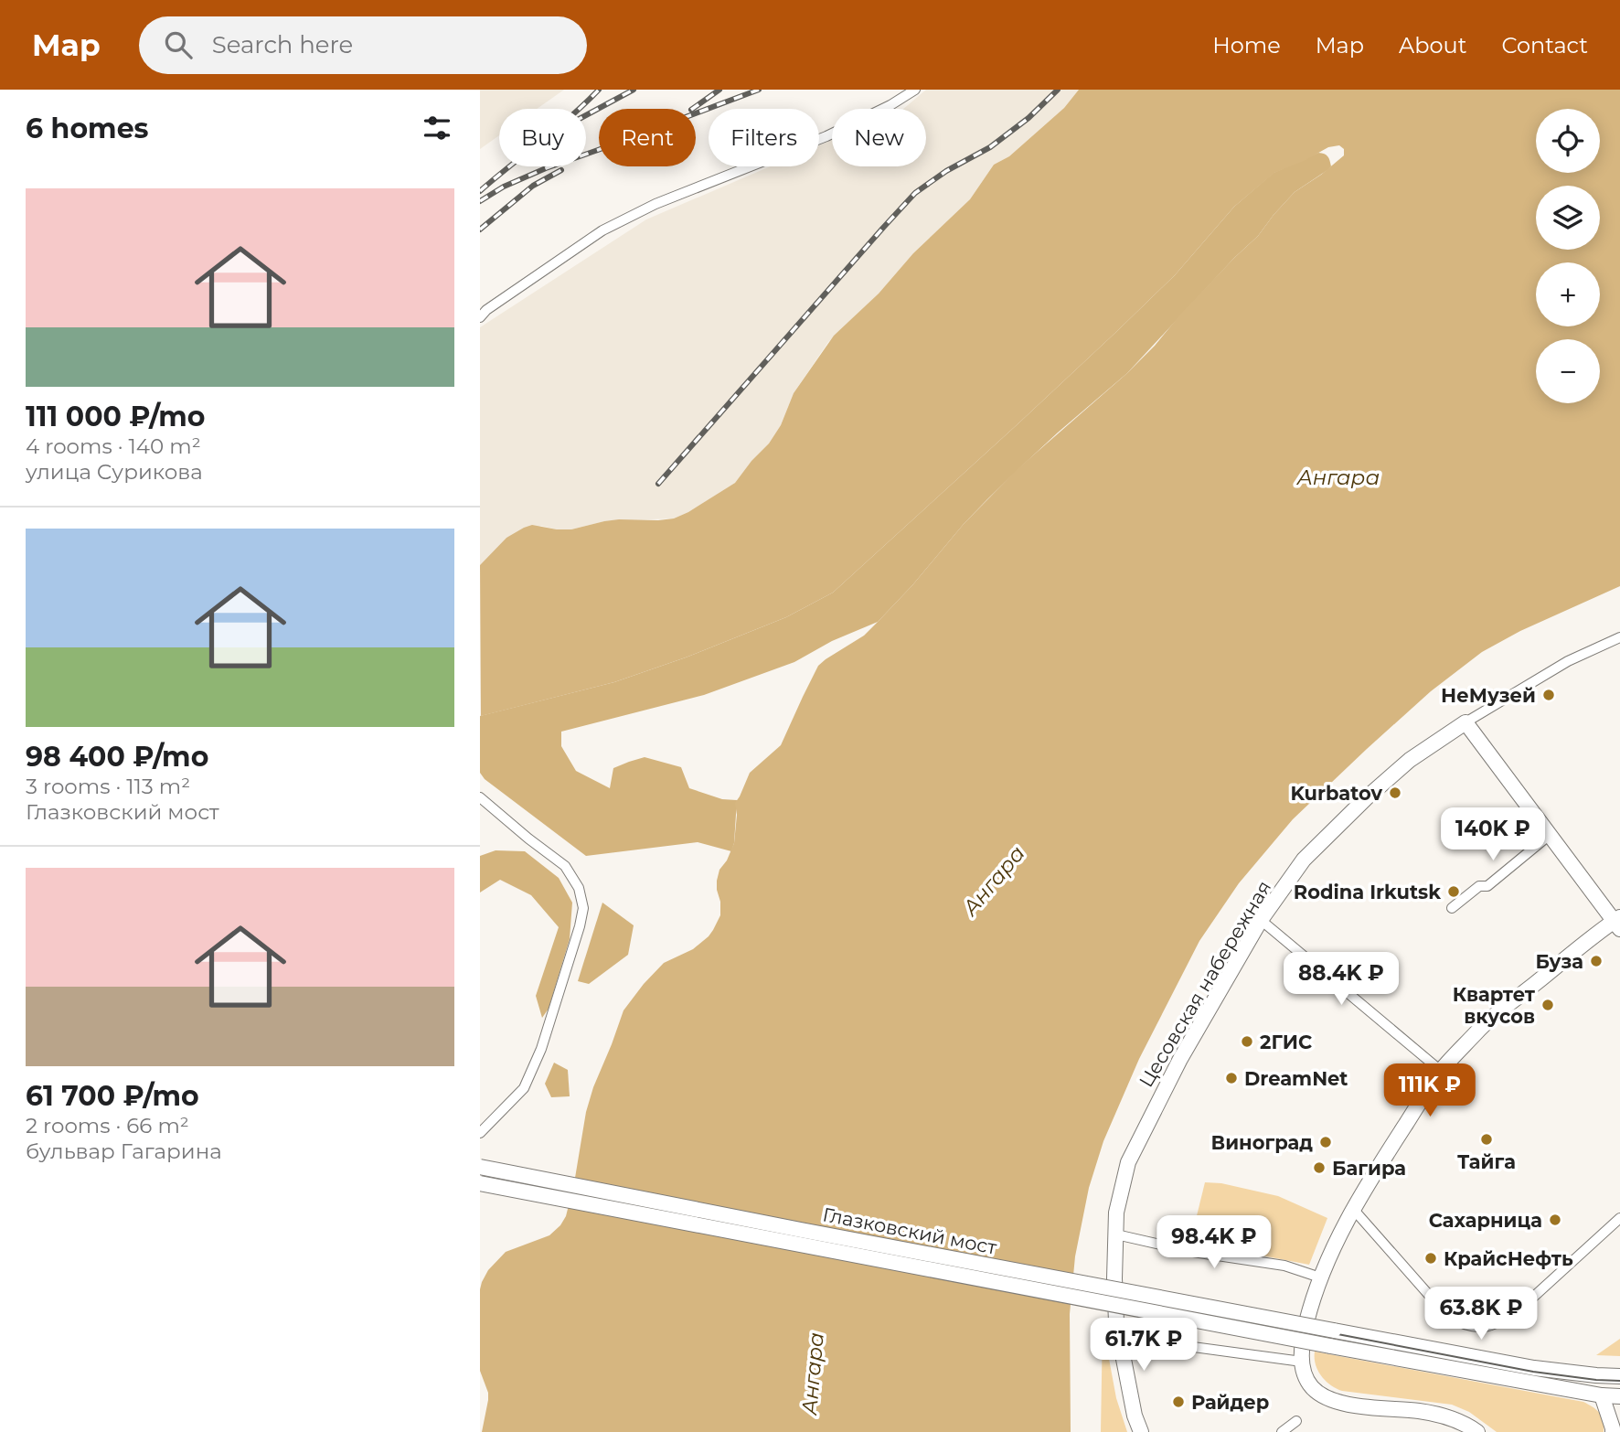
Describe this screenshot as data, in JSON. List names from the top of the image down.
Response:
{
  "streets": {
    "main road": ["Цесовская набережная", "Глазковский мост"]
  },
  "water": ["Ангара"],
  "places": [
    "НеМузей",
    "Kurbatov",
    "Rodina Irkutsk",
    "Буза",
    "Квартет вкусов",
    "2ГИС",
    "DreamNet",
    "Тайга",
    "Виноград",
    "Багира",
    "Сахарница",
    "КрайсНефть",
    "Райдер"
  ],
  "page": {
    "header": "Map",
    "search": "Search here",
    "nav": [
      "Home",
      "Map",
      "About",
      "Contact"
    ],
    "heading": "6 homes",
    "map_buttons": ["+", "−"],
    "chip": [
      "Buy",
      "Rent",
      "Filters",
      "New"
    ],
    "list": [
      {
        "name": "111 000 ₽/mo",
        "note": "4 rooms · 140 m² · улица Сурикова"
      },
      {
        "name": "98 400 ₽/mo",
        "note": "3 rooms · 113 m² · Глазковский мост"
      },
      {
        "name": "61 700 ₽/mo",
        "note": "2 rooms · 66 m² · бульвар Гагарина"
      }
    ],
    "price": [
      "140K ₽",
      "88.4K ₽",
      "111K ₽",
      "98.4K ₽",
      "63.8K ₽",
      "61.7K ₽"
    ]
  }
}
